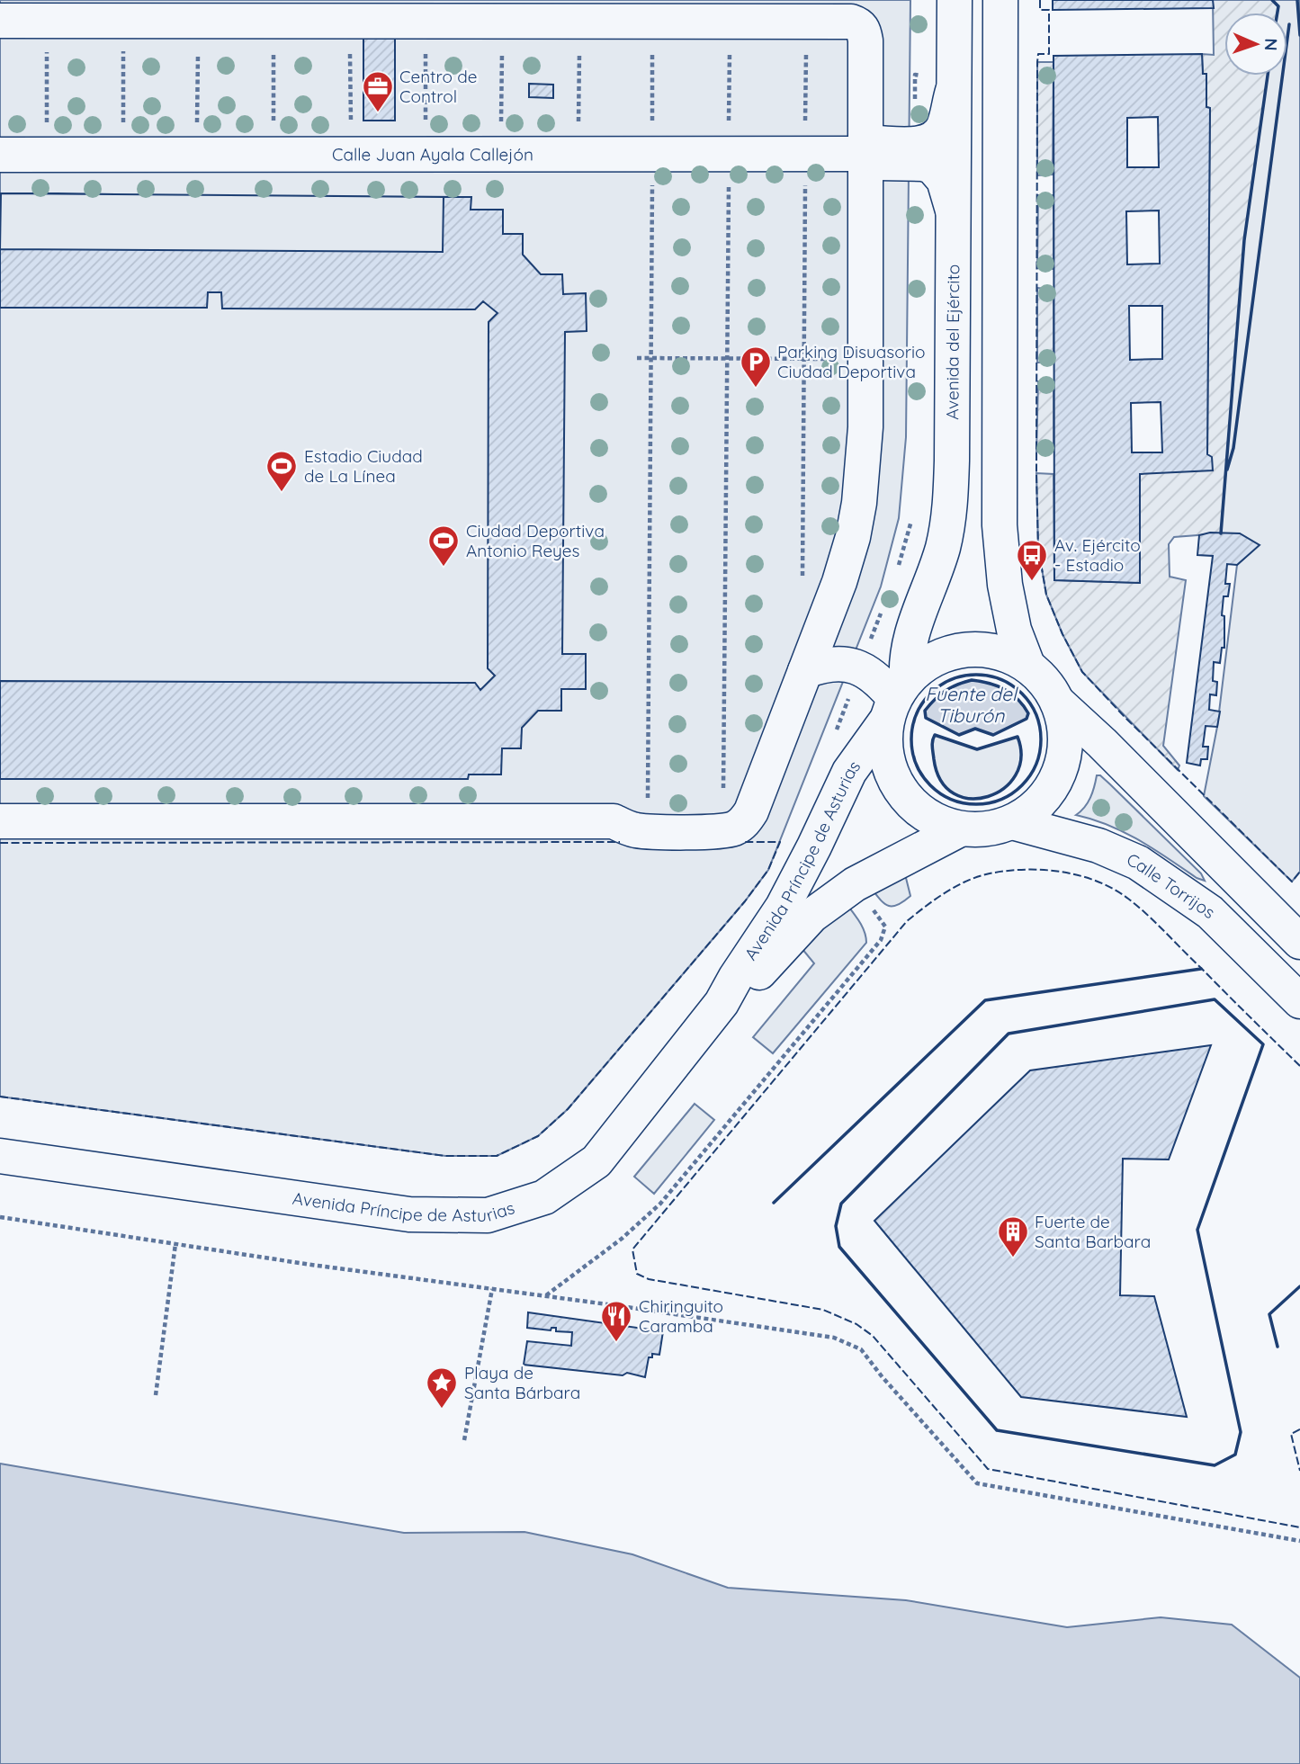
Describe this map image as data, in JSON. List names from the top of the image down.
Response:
{
  "streets": {
    "main road": [
      "Calle Juan Ayala Callejón",
      "Avenida del Ejército",
      "Avenida Príncipe de Asturias",
      "Calle Torrijos"
    ]
  },
  "crossings": [
    ["Avenida del Ejército", "Avenida Príncipe de Asturias"],
    ["Avenida del Ejército", "Calle Torrijos"],
    ["Avenida Príncipe de Asturias", "Calle Torrijos"]
  ],
  "water": ["Fuente del Tiburón"],
  "places": {
    "office": ["Centro de Control"],
    "parking": ["Parking Disuasorio Ciudad Deportiva"],
    "sports": ["Estadio Ciudad de La Línea", "Ciudad Deportiva Antonio Reyes"],
    "bus stop": ["Av. Ejército - Estadio"],
    "building": ["Fuerte de Santa Barbara"],
    "restaurant": ["Chiringuito Caramba"],
    "place": ["Playa de Santa Bárbara"]
  },
  "north": "right"
}
